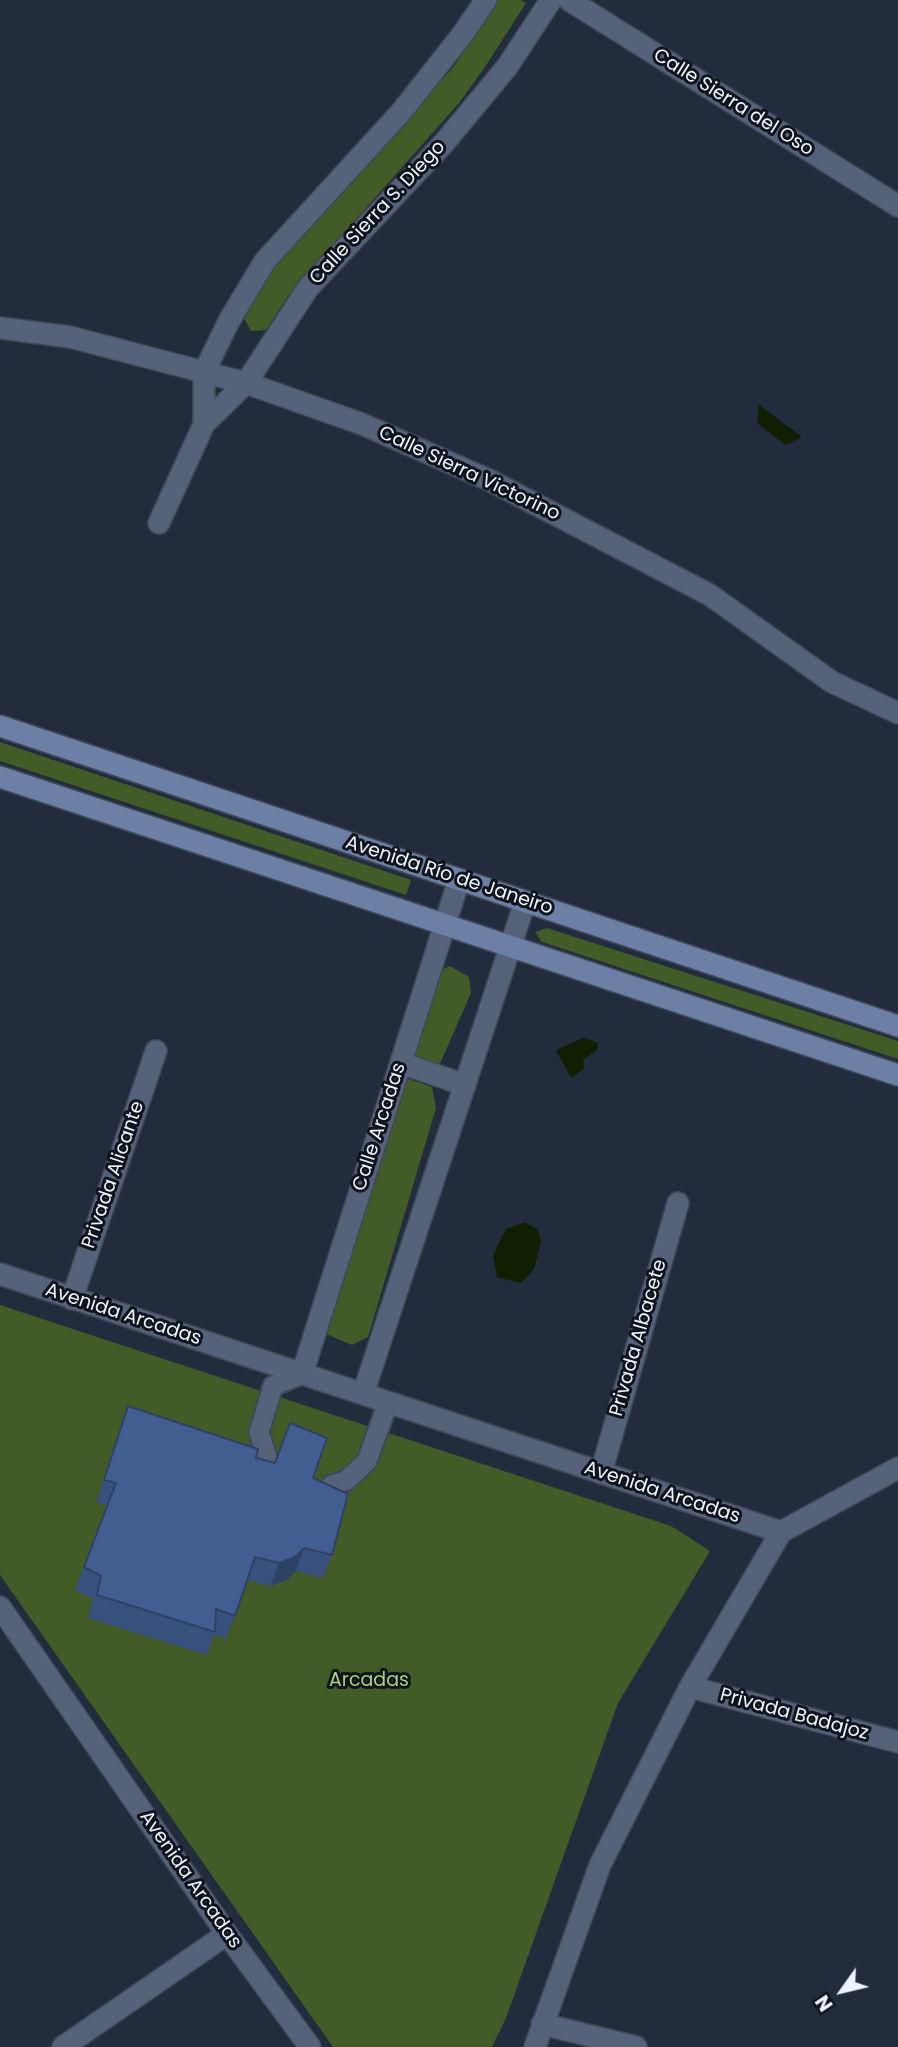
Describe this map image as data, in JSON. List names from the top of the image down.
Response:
{
  "streets": {
    "street": [
      "Calle Sierra del Oso",
      "Calle Sierra S. Diego",
      "Calle Sierra Victorino",
      "Avenida Río de Janeiro",
      "Calle Arcadas",
      "Privada Alicante",
      "Avenida Arcadas",
      "Privada Albacete",
      "Privada Badajoz"
    ]
  },
  "crossings": [
    ["Calle Sierra S. Diego", "Calle Sierra Victorino"],
    ["Avenida Río de Janeiro", "Calle Arcadas"],
    ["Calle Arcadas", "Avenida Arcadas"],
    ["Privada Alicante", "Avenida Arcadas"],
    ["Avenida Arcadas", "Privada Albacete"]
  ],
  "parks": ["Arcadas"],
  "north": "bottom left"
}
